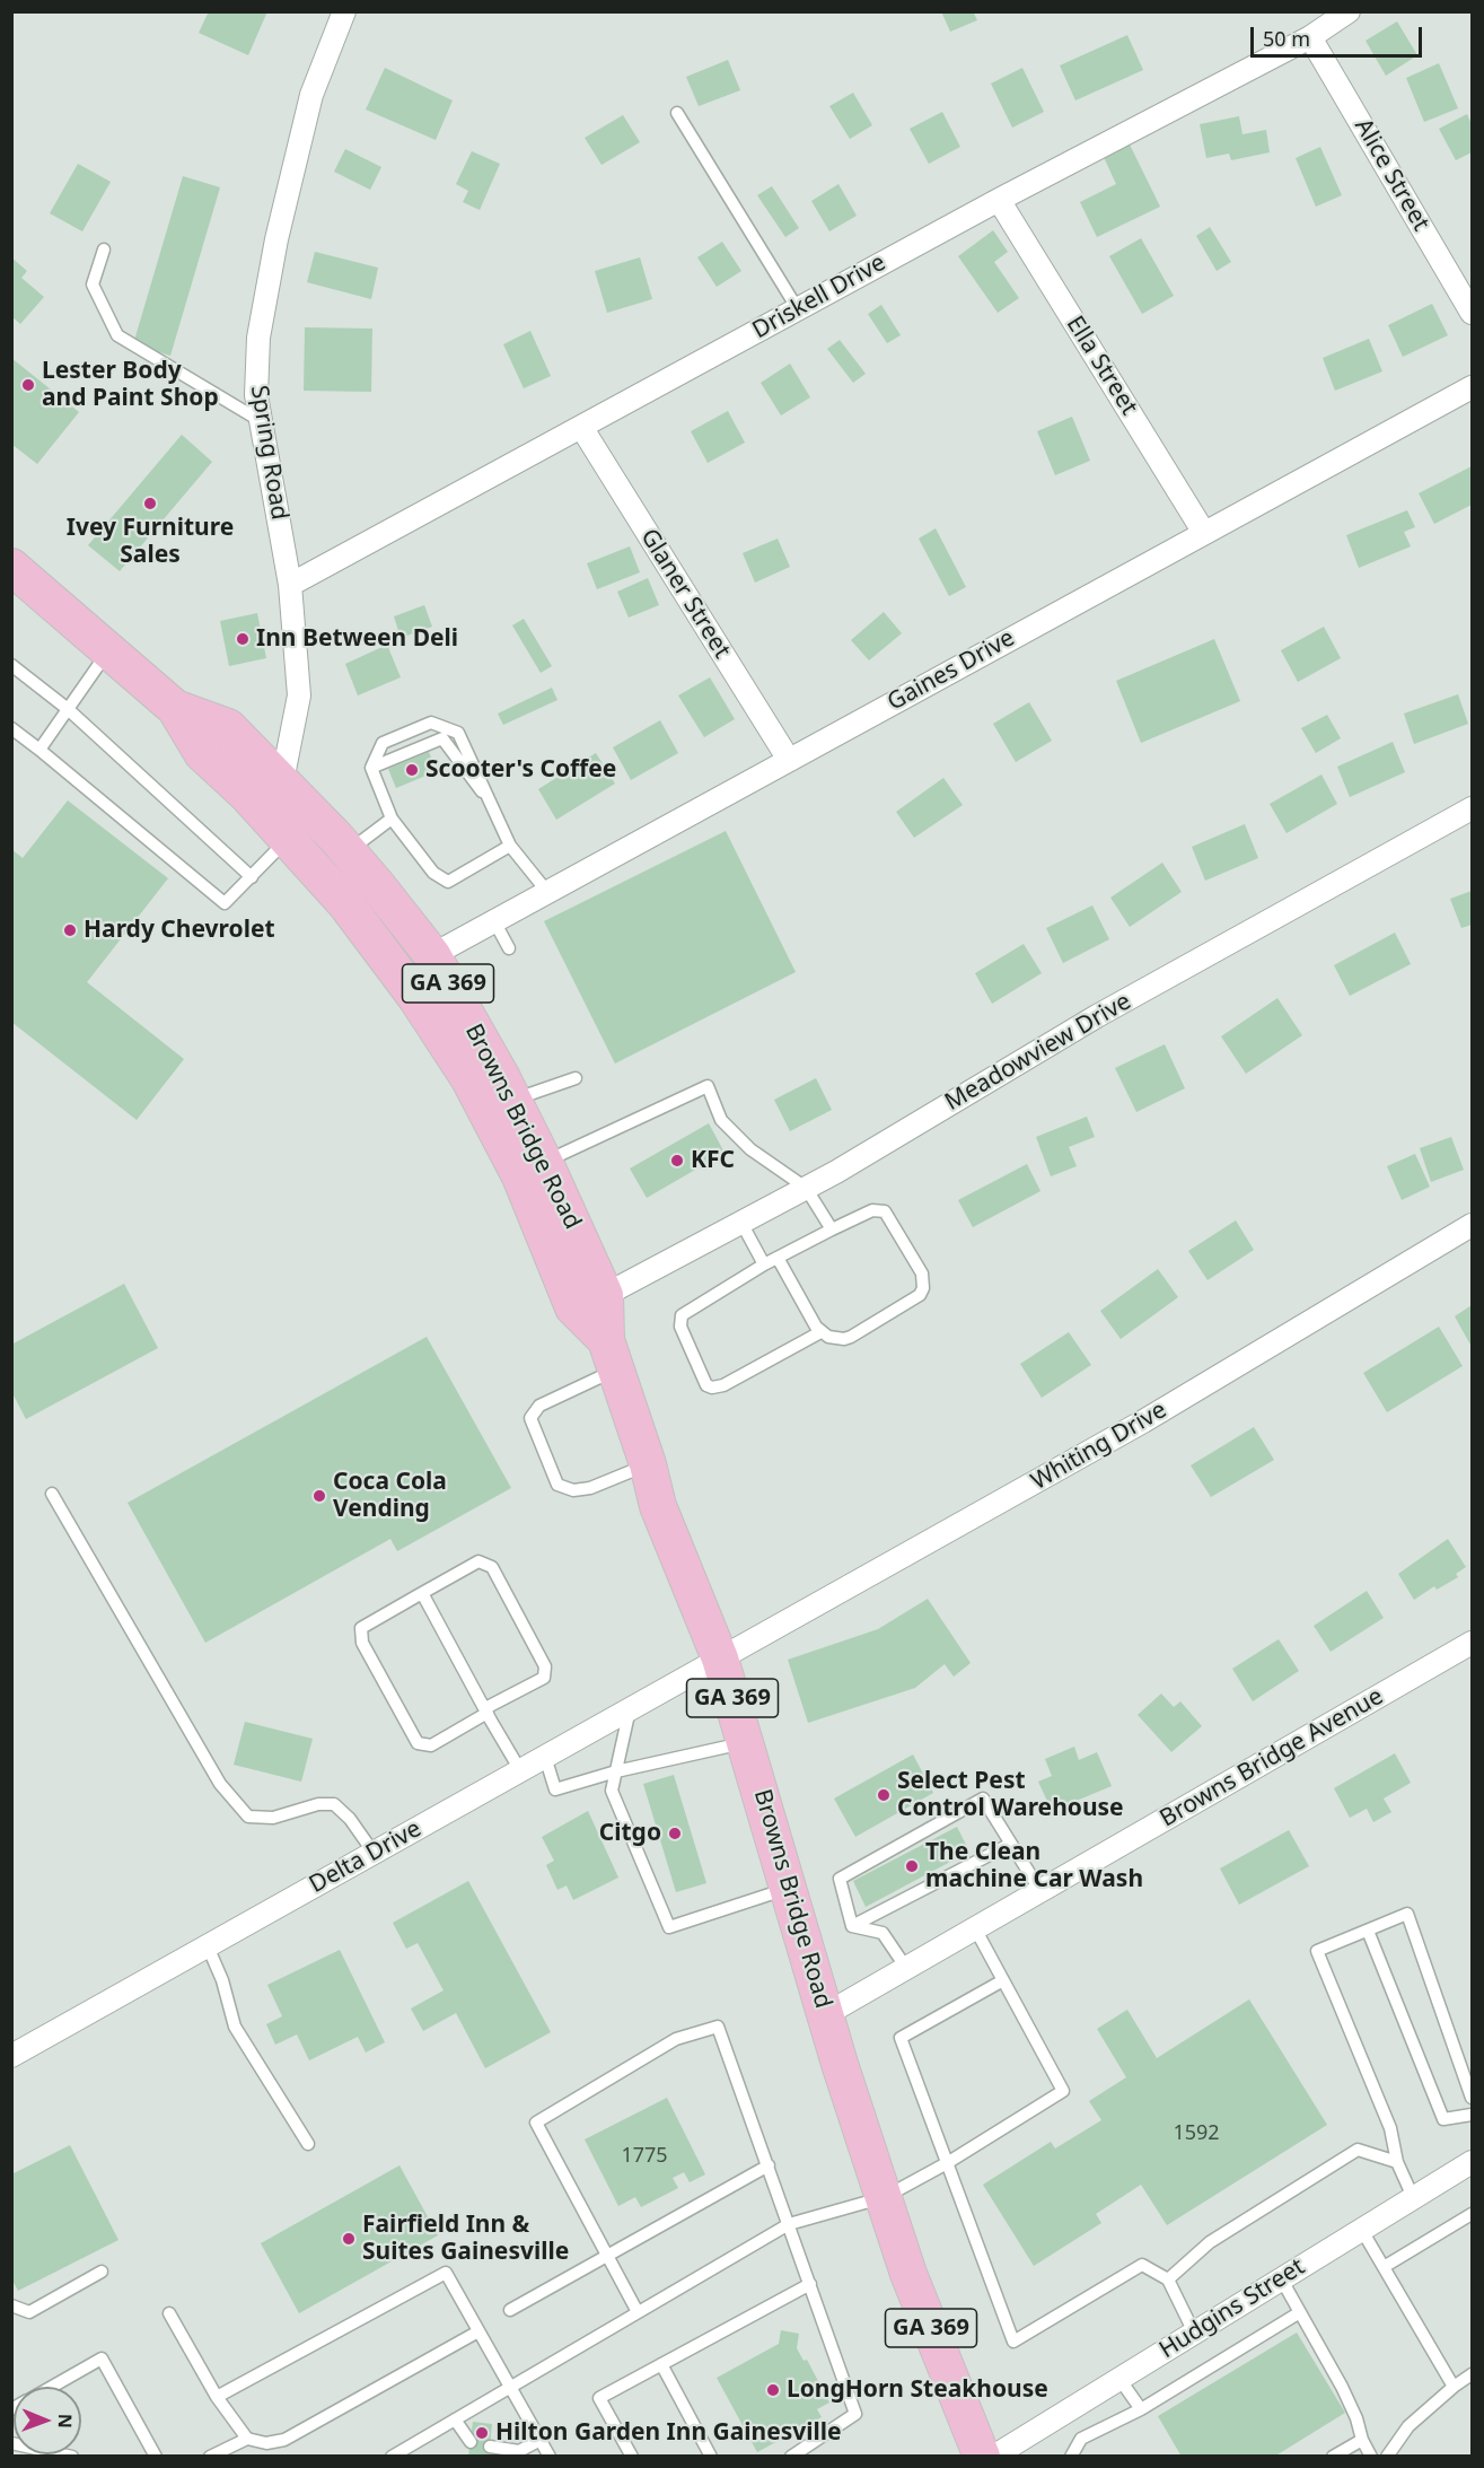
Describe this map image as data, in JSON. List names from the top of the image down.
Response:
{
  "streets": {
    "main road": ["GA 369", "Browns Bridge Road"],
    "street": [
      "Alice Street",
      "Driskell Drive",
      "Ella Street",
      "Spring Road",
      "Glaner Street",
      "Gaines Drive",
      "Meadowview Drive",
      "Whiting Drive",
      "Browns Bridge Avenue",
      "Delta Drive",
      "Hudgins Street"
    ]
  },
  "crossings": [
    ["Alice Street", "Driskell Drive"],
    ["Driskell Drive", "Ella Street"],
    ["Driskell Drive", "Spring Road"],
    ["Driskell Drive", "Glaner Street"],
    ["Ella Street", "Gaines Drive"],
    ["Spring Road", "Browns Bridge Road"],
    ["Glaner Street", "Gaines Drive"],
    ["Gaines Drive", "Browns Bridge Road"],
    ["Meadowview Drive", "Browns Bridge Road"],
    ["Browns Bridge Road", "Whiting Drive"],
    ["Browns Bridge Road", "Browns Bridge Avenue"],
    ["Browns Bridge Road", "Delta Drive"],
    ["Whiting Drive", "Delta Drive"]
  ],
  "places": [
    "Lester Body and Paint Shop",
    "Ivey Furniture Sales",
    "Inn Between Deli",
    "Scooter's Coffee",
    "Hardy Chevrolet",
    "KFC",
    "Coca Cola Vending",
    "Select Pest Control Warehouse",
    "Citgo",
    "The Clean machine Car Wash",
    "Fairfield Inn & Suites Gainesville",
    "LongHorn Steakhouse",
    "Hilton Garden Inn Gainesville"
  ],
  "house_numbers": ["1592", "1775"],
  "scale_bar": "50 m",
  "north": "right"
}
